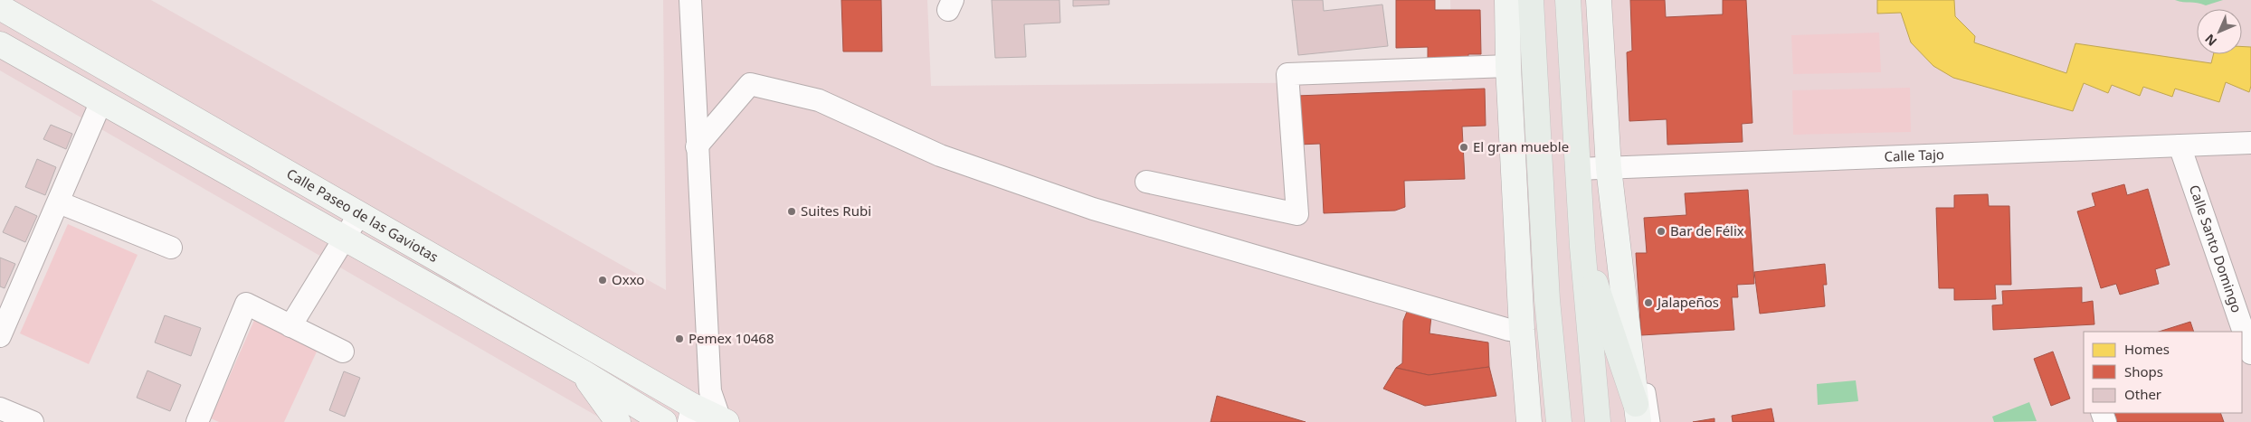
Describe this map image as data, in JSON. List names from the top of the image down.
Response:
{
  "streets": {
    "main road": ["Calle Paseo de las Gaviotas"],
    "street": ["Calle Tajo", "Calle Santo Domingo"]
  },
  "crossings": [
    ["Calle Tajo", "Calle Santo Domingo"]
  ],
  "places": [
    "El gran mueble",
    "Suites Rubi",
    "Bar de Félix",
    "Oxxo",
    "Jalapeños",
    "Pemex 10468"
  ],
  "legend": ["Homes", "Shops", "Other"],
  "north": "bottom left"
}
